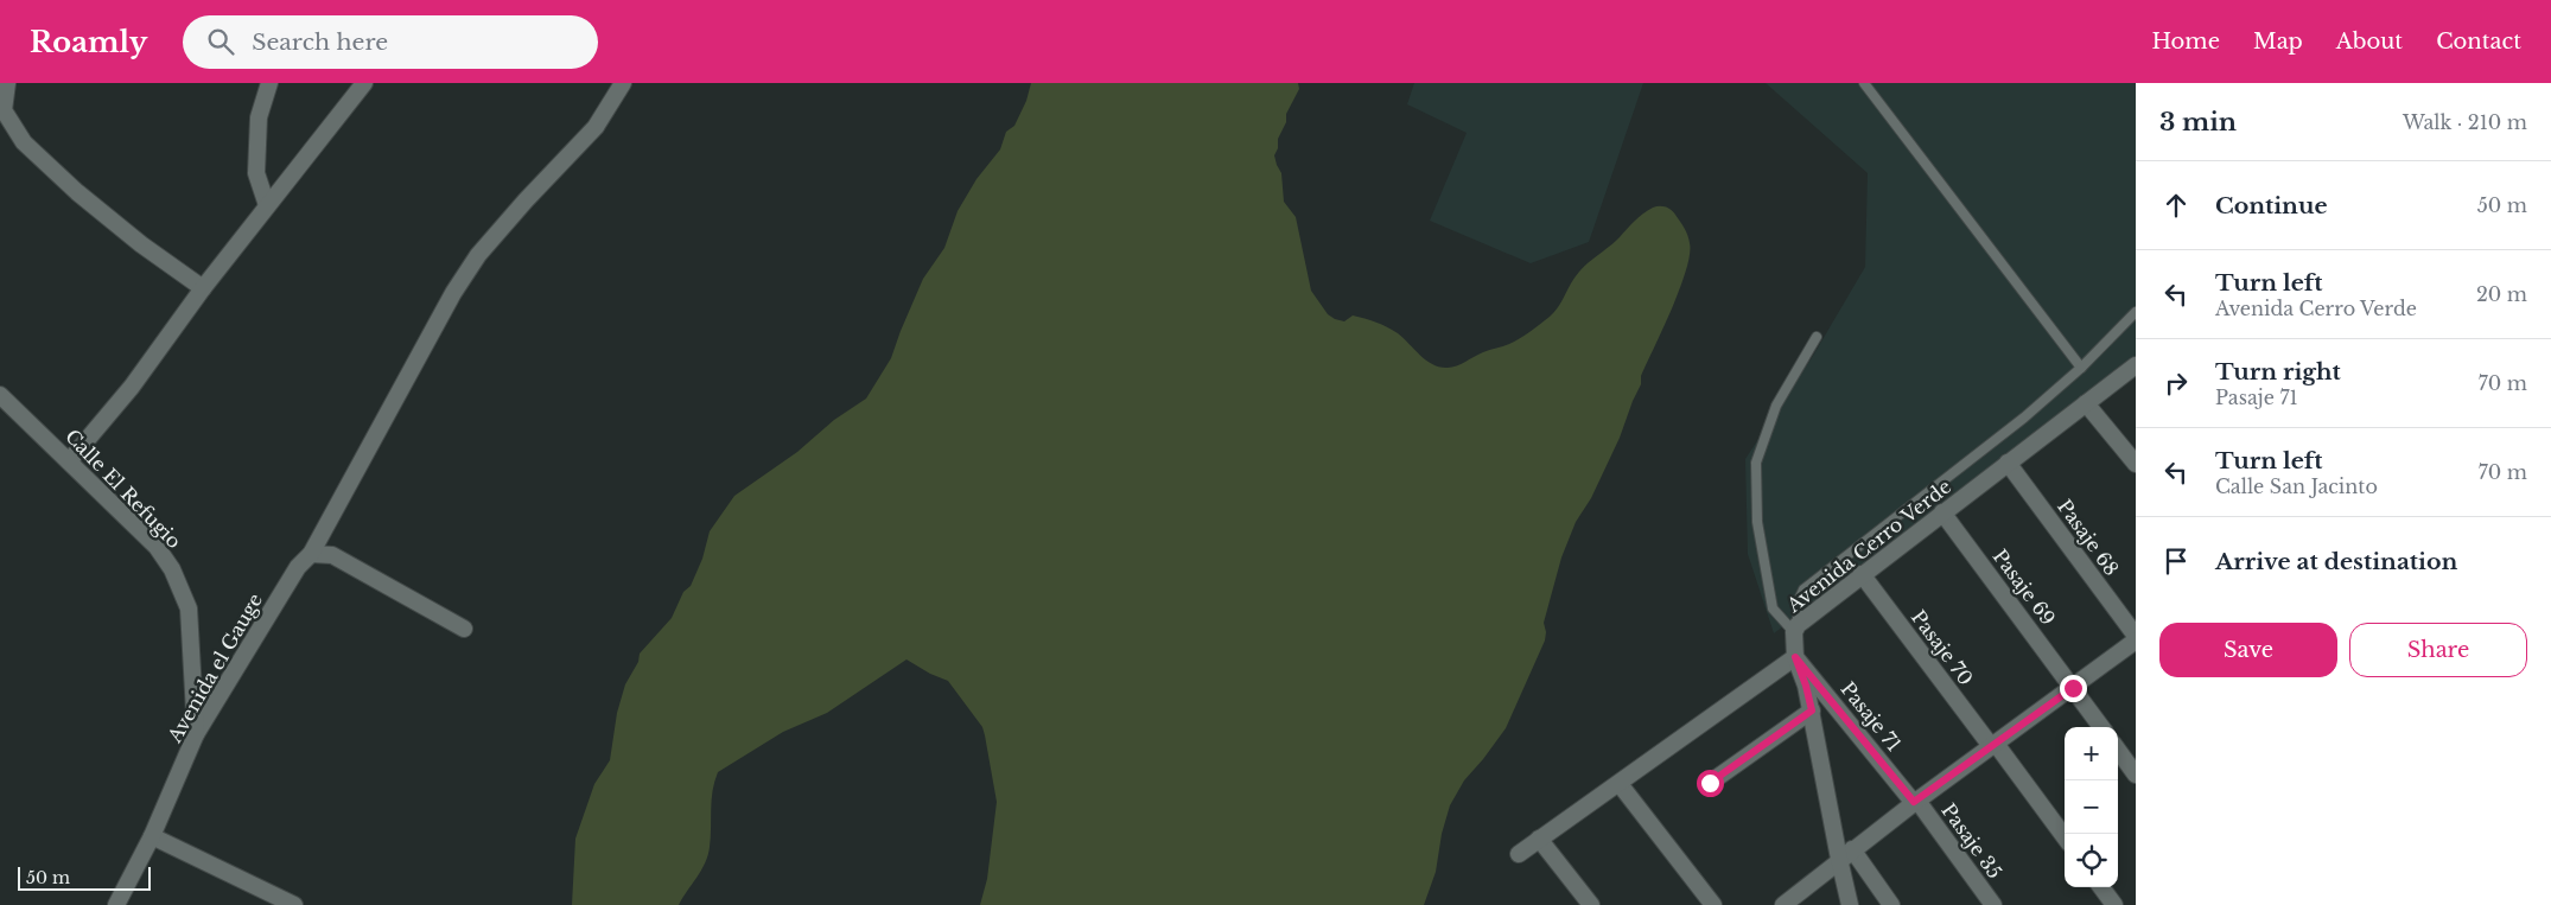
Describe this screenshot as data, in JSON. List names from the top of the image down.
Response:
{
  "streets": {
    "street": [
      "Calle El Refugio",
      "Pasaje 68",
      "Avenida Cerro Verde",
      "Pasaje 69",
      "Pasaje 70",
      "Avenida el Gauge",
      "Pasaje 71",
      "Pasaje 35"
    ]
  },
  "crossings": [
    ["Calle El Refugio", "Avenida el Gauge"],
    ["Pasaje 68", "Avenida Cerro Verde"],
    ["Avenida Cerro Verde", "Pasaje 69"],
    ["Avenida Cerro Verde", "Pasaje 70"],
    ["Avenida Cerro Verde", "Pasaje 71"],
    ["Pasaje 71", "Pasaje 35"]
  ],
  "scale_bar": "50 m",
  "page": {
    "header": "Roamly",
    "search": "Search here",
    "nav": [
      "Home",
      "Map",
      "About",
      "Contact"
    ],
    "heading": ["3 min", "Walk · 210 m"],
    "list": [
      ["Continue", "50 m"],
      ["Turn left", "Avenida Cerro Verde", "20 m"],
      ["Turn right", "Pasaje 71", "70 m"],
      ["Turn left", "Calle San Jacinto", "70 m"],
      "Arrive at destination"
    ],
    "buttons": ["Save", "Share"],
    "map_buttons": ["+", "−"],
    "scale": "50 m"
  }
}
